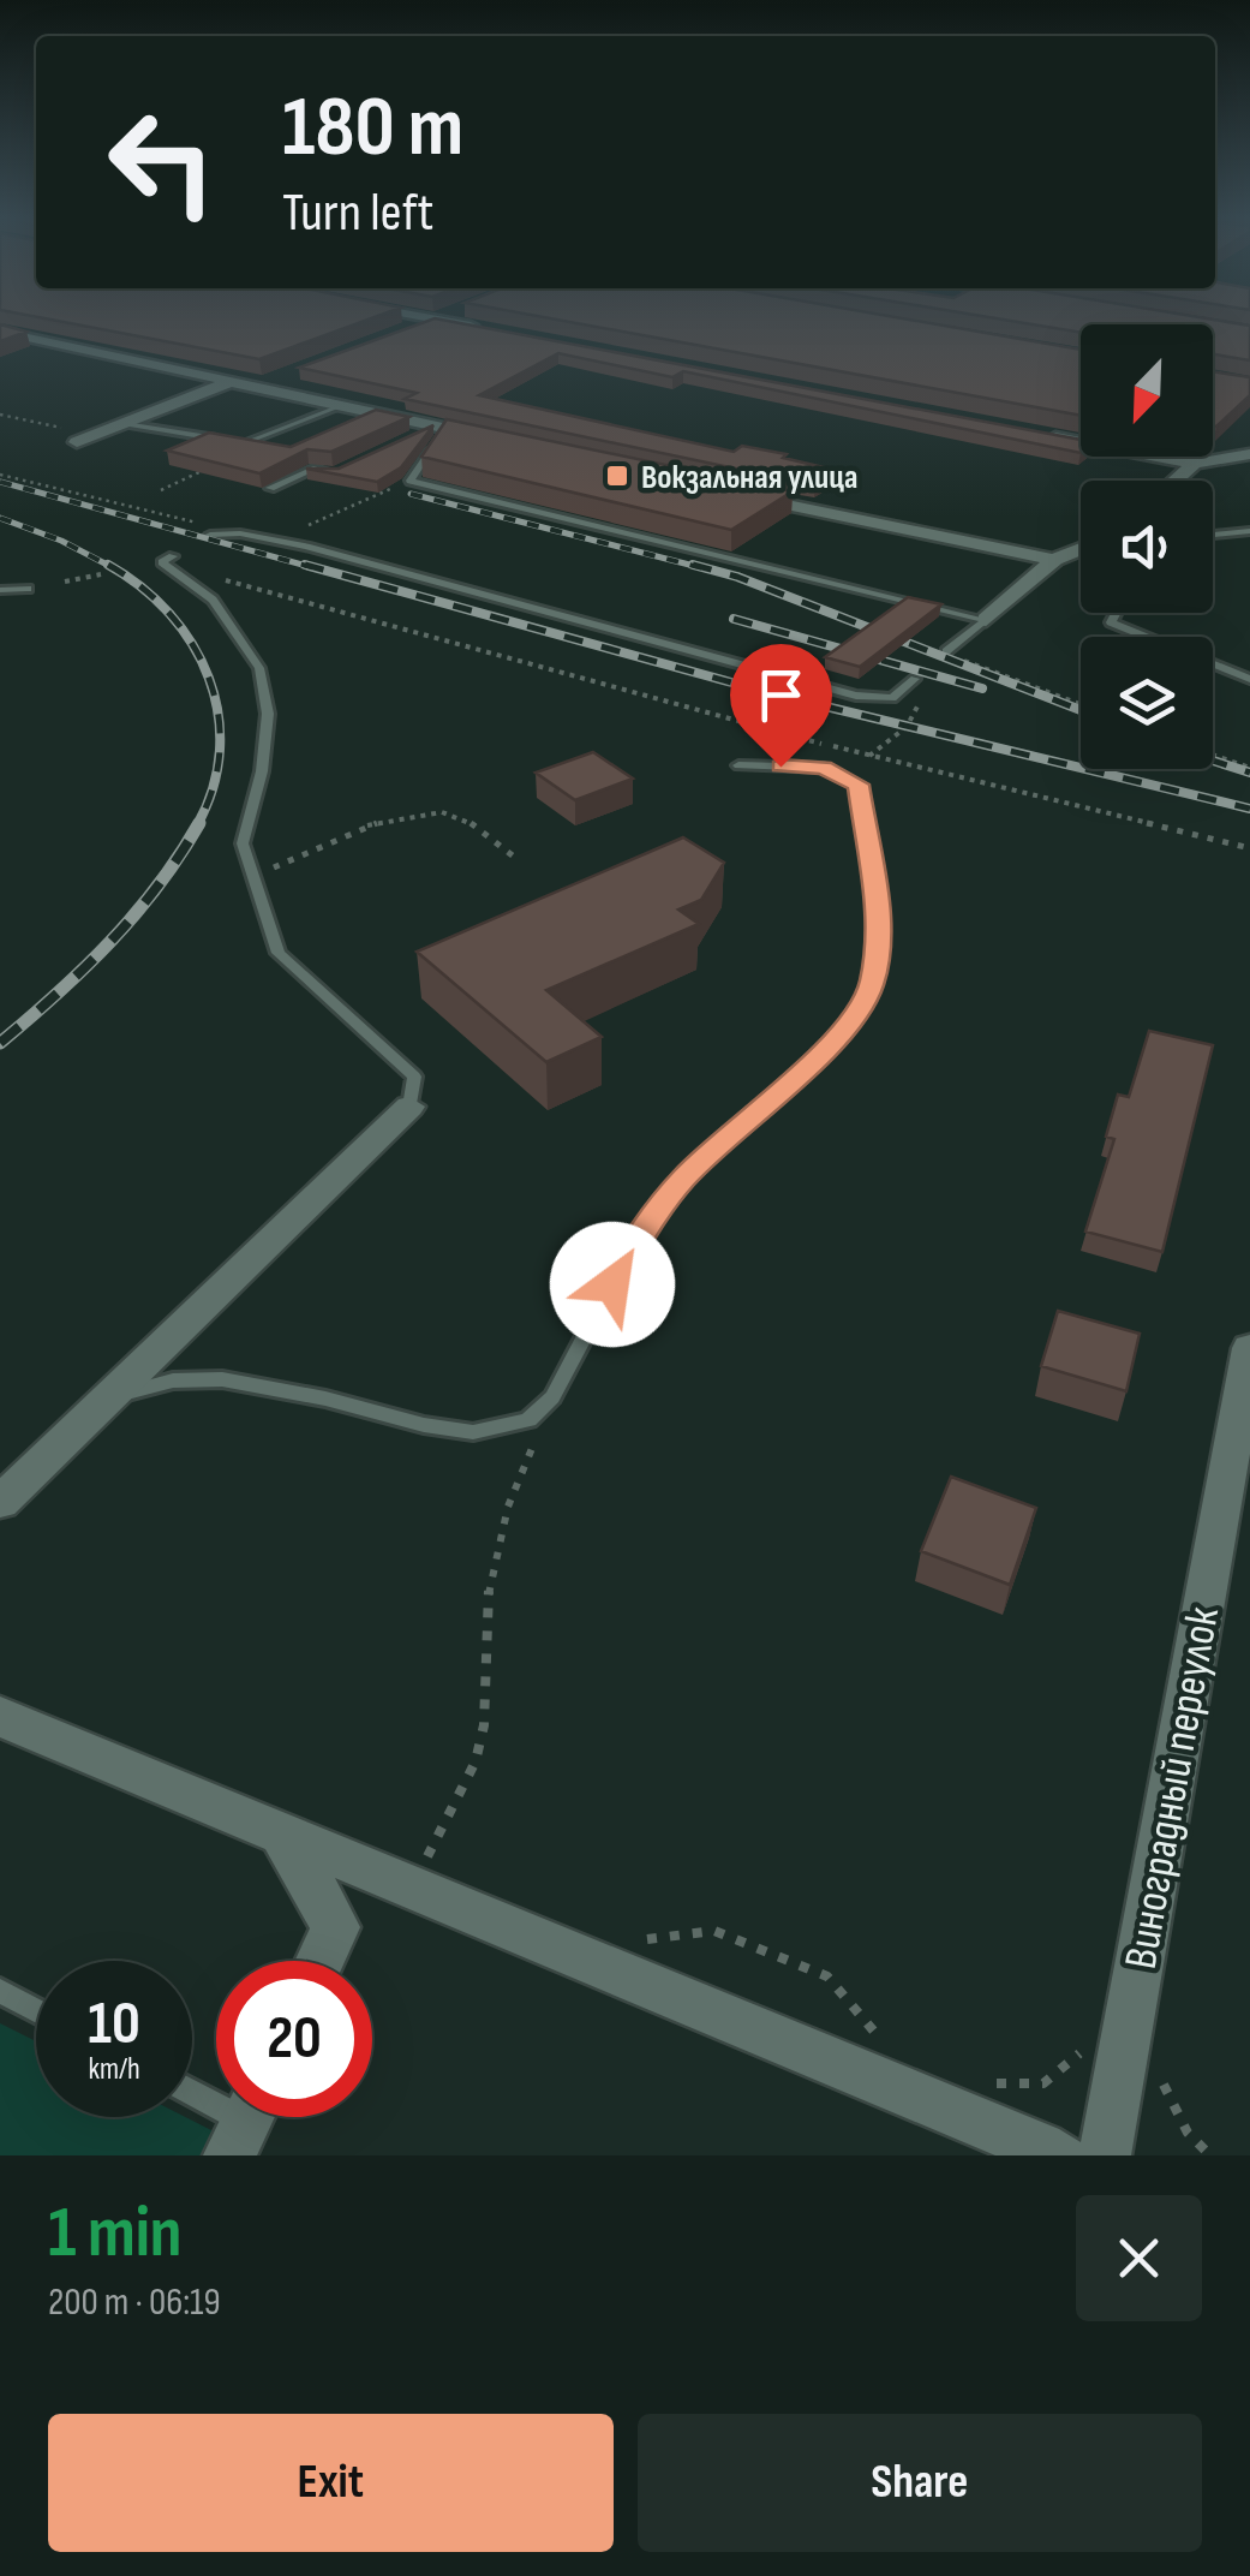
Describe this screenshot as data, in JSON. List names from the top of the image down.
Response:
{
  "streets": {
    "street": ["Виноградный переулок"]
  },
  "places": {
    "transit": ["Вокзальная улица"]
  },
  "north": "bottom left",
  "page": {
    "turn": ["180 m", "Turn left"],
    "speed": "10 km/h",
    "limit": "20",
    "heading": ["1 min", "200 m · 06:19"],
    "buttons": ["Exit", "Share"]
  }
}
